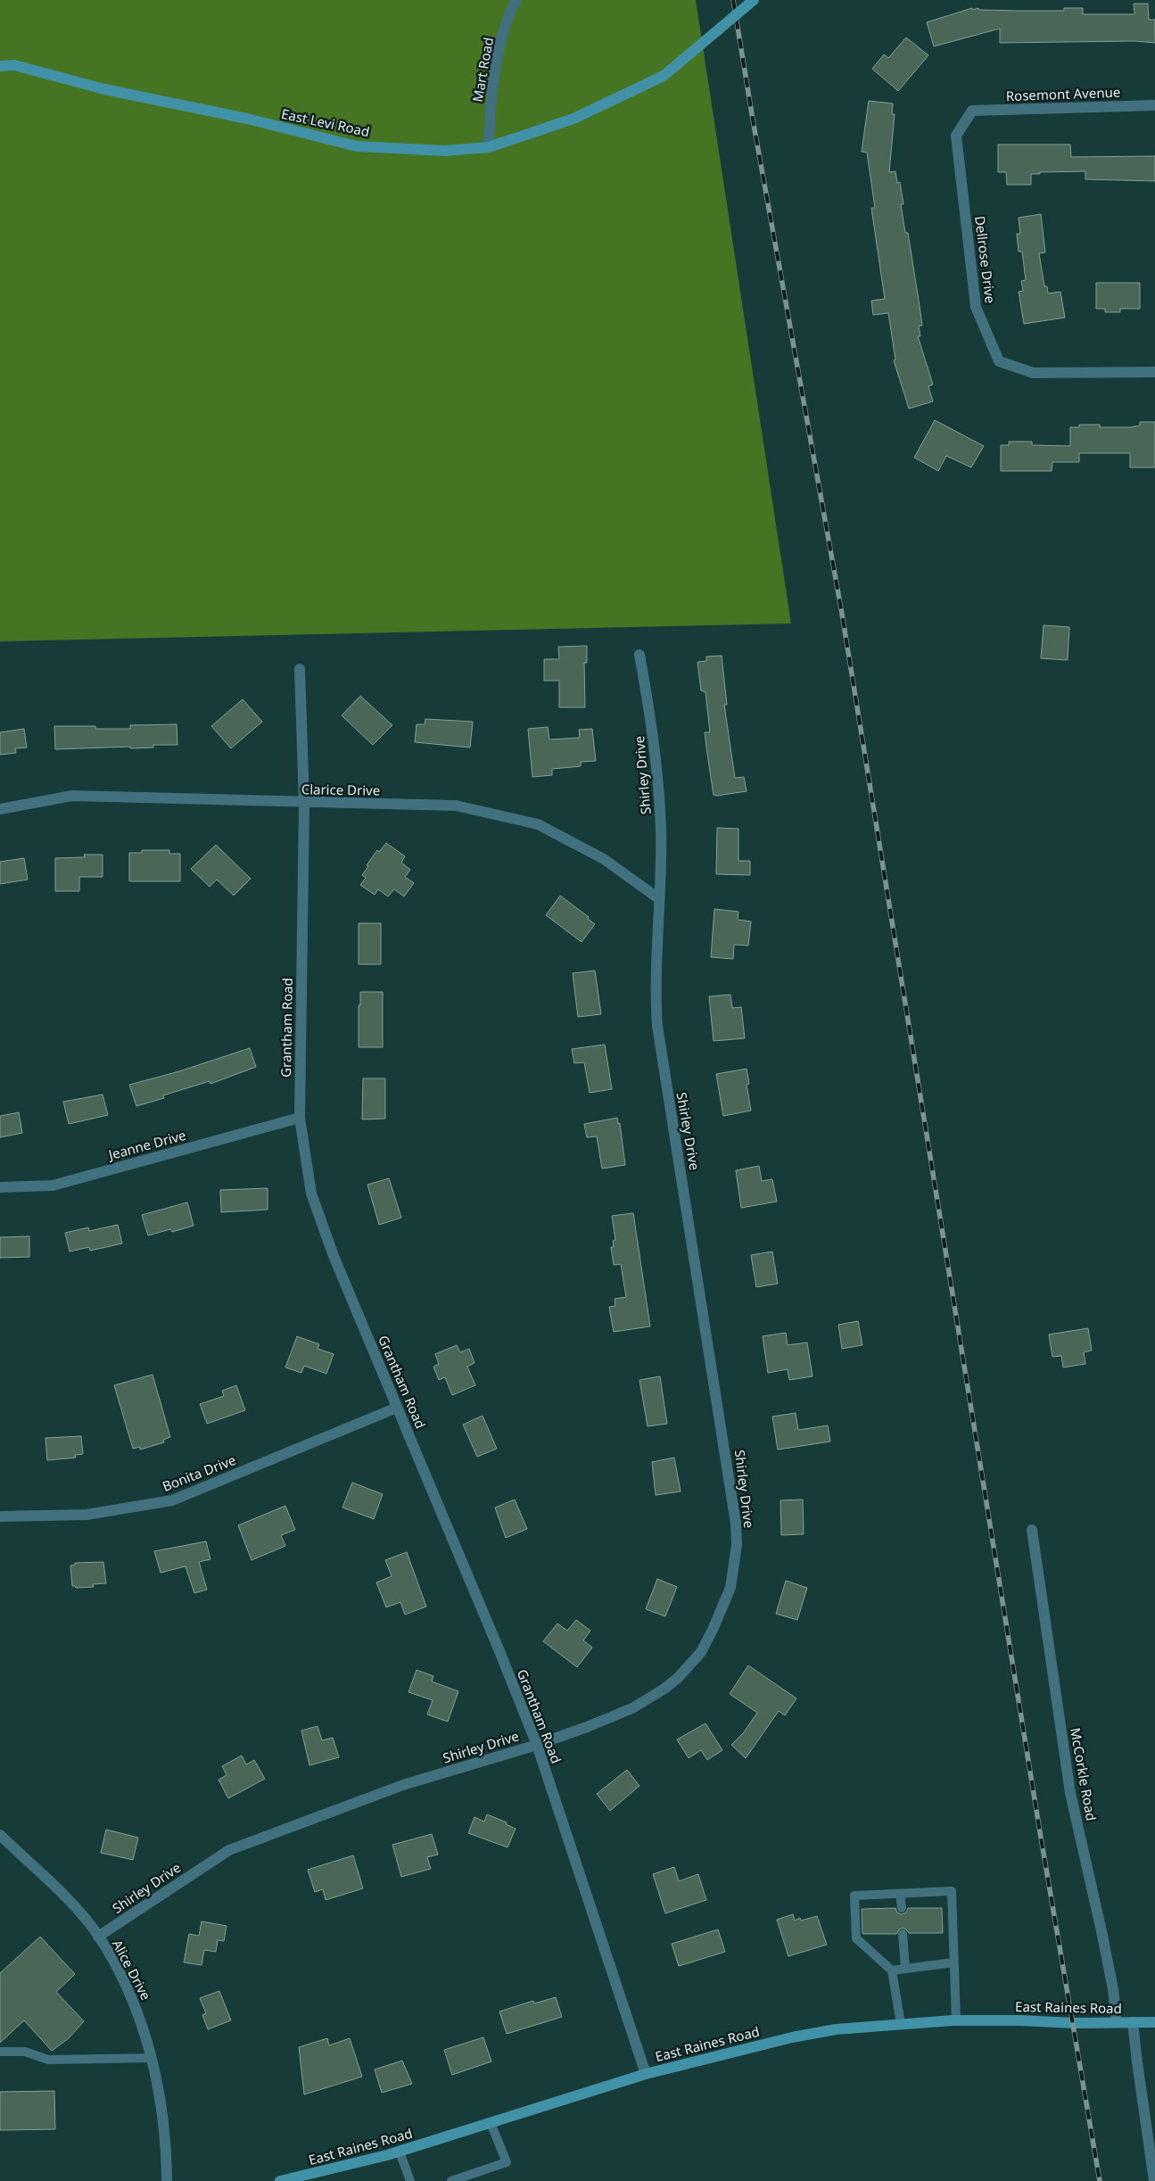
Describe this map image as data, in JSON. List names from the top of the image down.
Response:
{
  "streets": {
    "main road": ["East Levi Road", "East Raines Road"],
    "street": [
      "Mart Road",
      "Rosemont Avenue",
      "Dellrose Drive",
      "Shirley Drive",
      "Clarice Drive",
      "Grantham Road",
      "Jeanne Drive",
      "Bonita Drive",
      "McCorkle Road",
      "Alice Drive"
    ]
  },
  "crossings": [
    ["Mart Road", "East Levi Road"],
    ["Rosemont Avenue", "Dellrose Drive"],
    ["Shirley Drive", "Clarice Drive"],
    ["Shirley Drive", "Grantham Road"],
    ["Shirley Drive", "Alice Drive"],
    ["Clarice Drive", "Grantham Road"],
    ["Grantham Road", "Jeanne Drive"],
    ["Grantham Road", "Bonita Drive"],
    ["Grantham Road", "East Raines Road"],
    ["McCorkle Road", "East Raines Road"]
  ]
}
